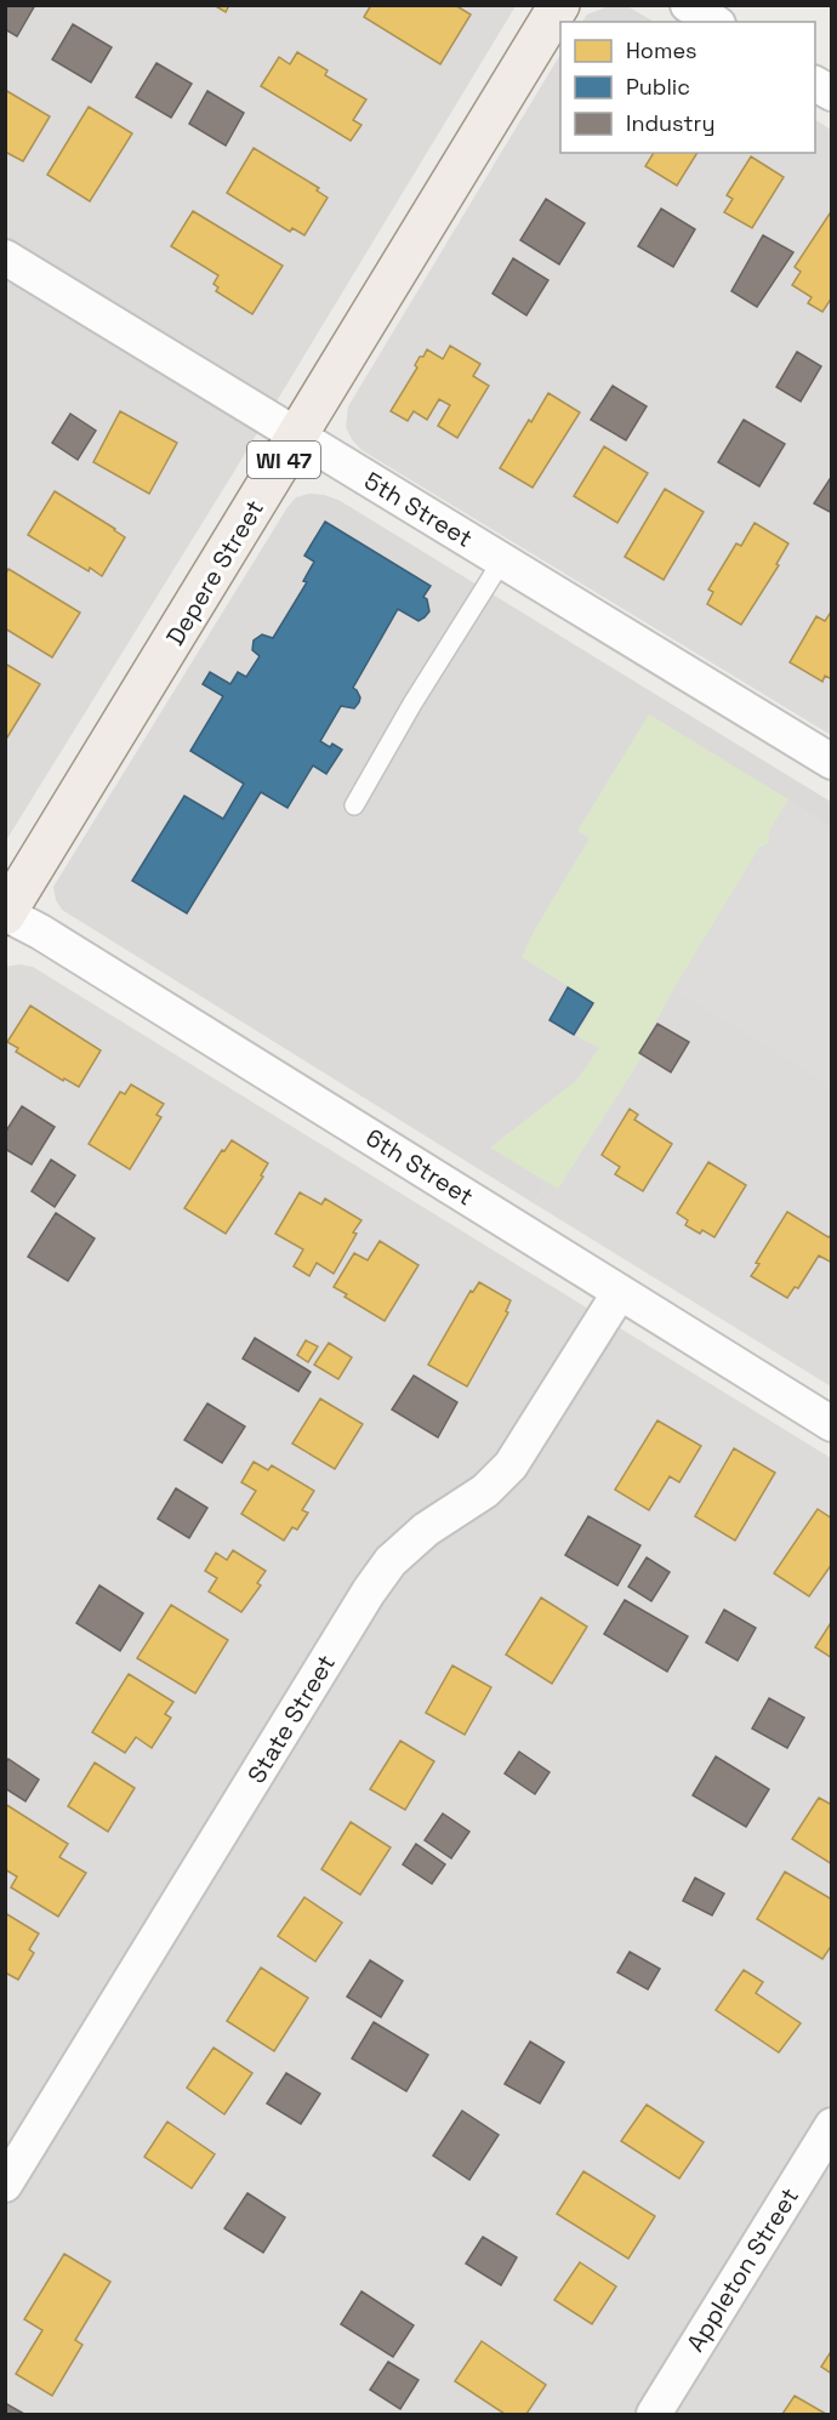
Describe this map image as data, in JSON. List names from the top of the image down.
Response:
{
  "streets": {
    "main road": ["WI 47", "Depere Street"],
    "street": [
      "5th Street",
      "6th Street",
      "State Street",
      "Appleton Street"
    ]
  },
  "crossings": [
    ["5th Street", "Depere Street"],
    ["Depere Street", "6th Street"],
    ["6th Street", "State Street"]
  ],
  "legend": ["Homes", "Public", "Industry"]
}
